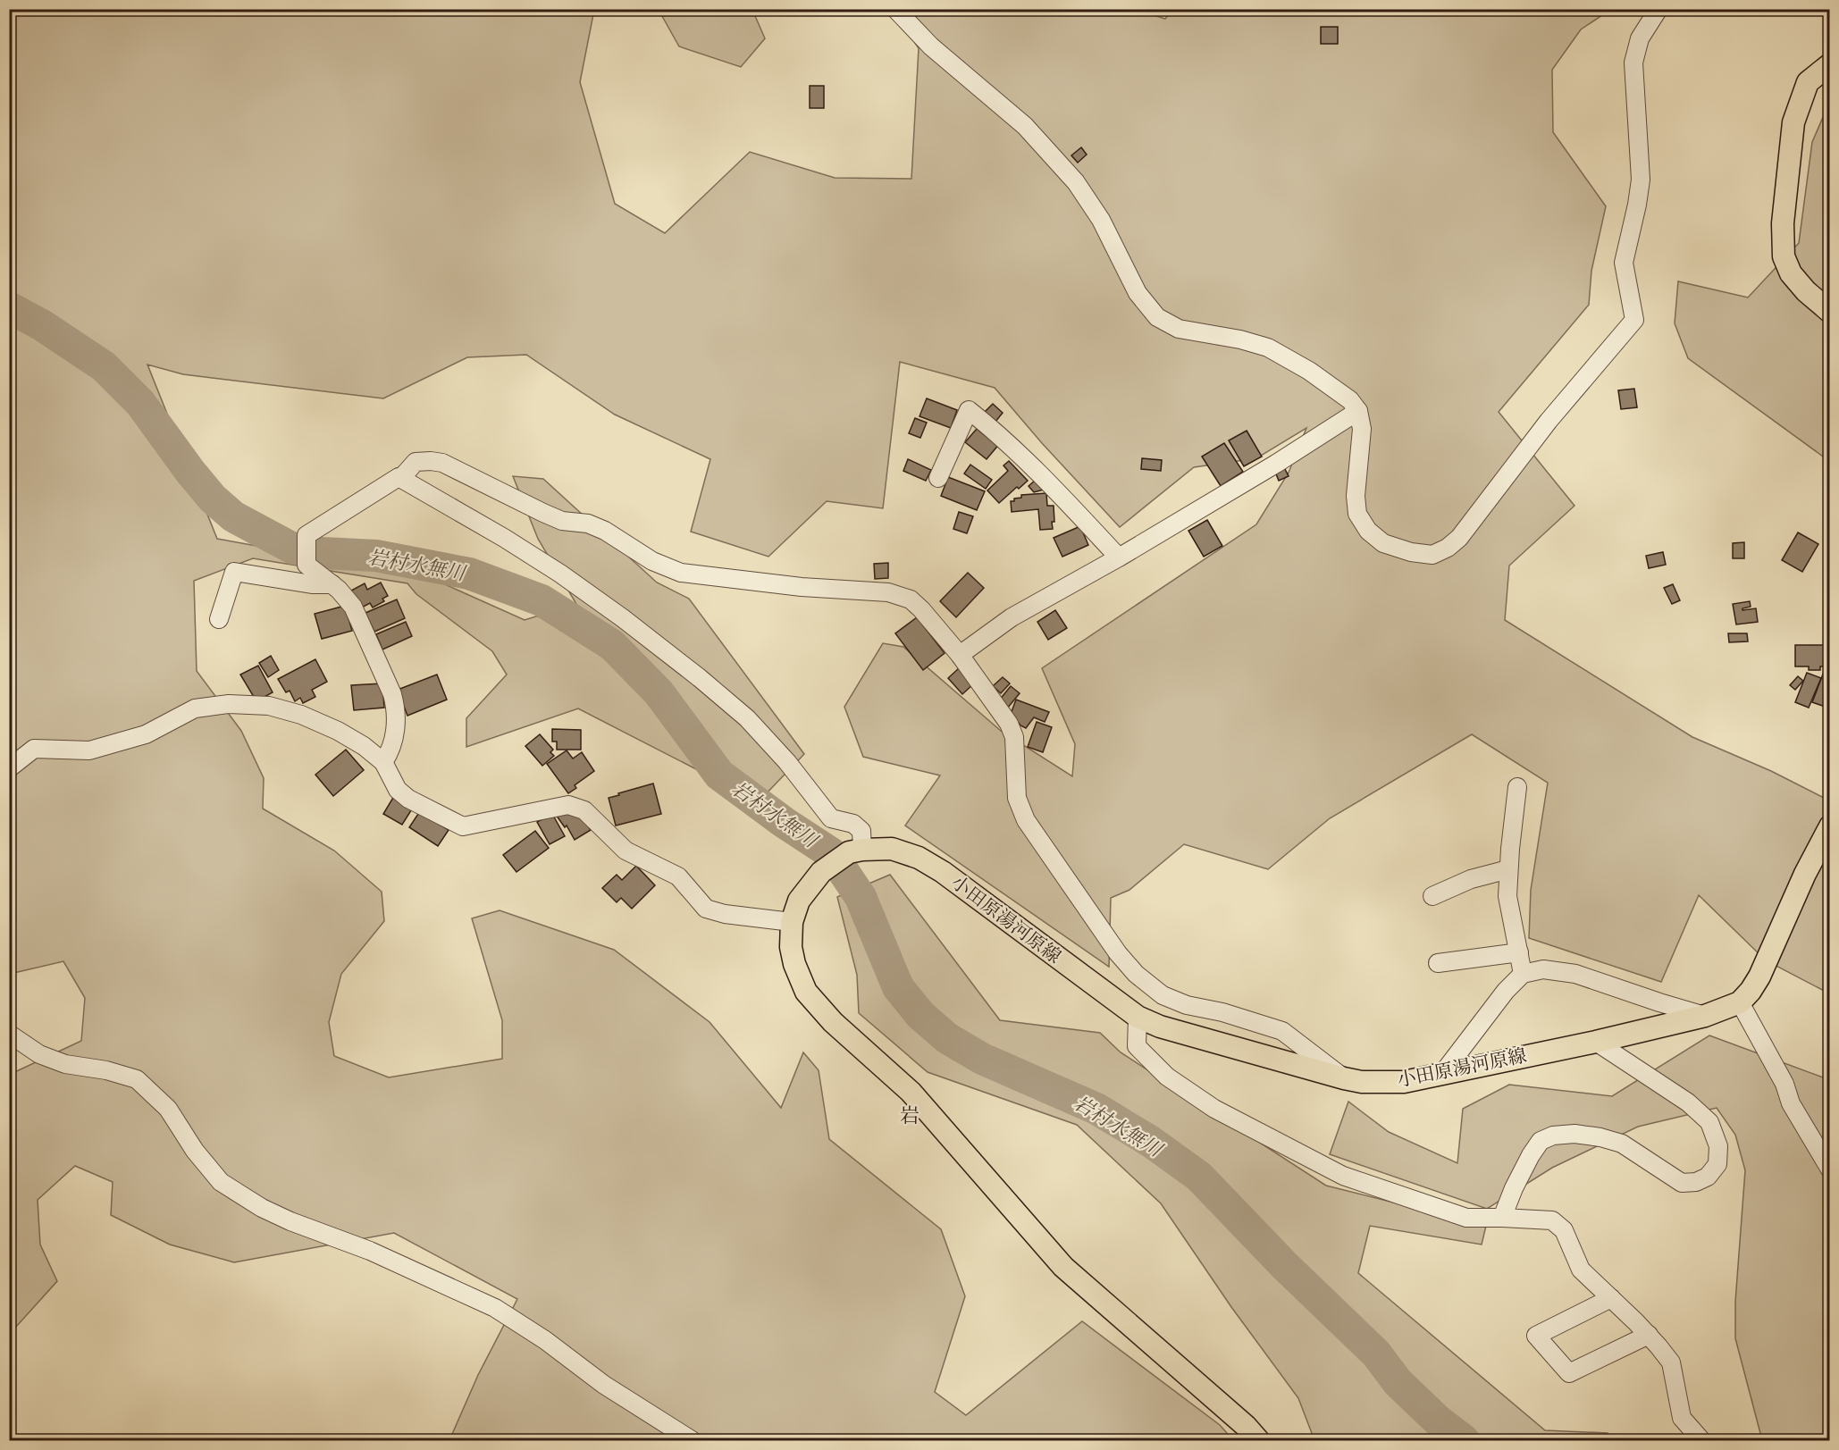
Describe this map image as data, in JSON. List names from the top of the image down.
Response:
{
  "streets": {
    "main road": ["小田原湯河原線"]
  },
  "districts": ["岩"],
  "water": ["岩村水無川"]
}
